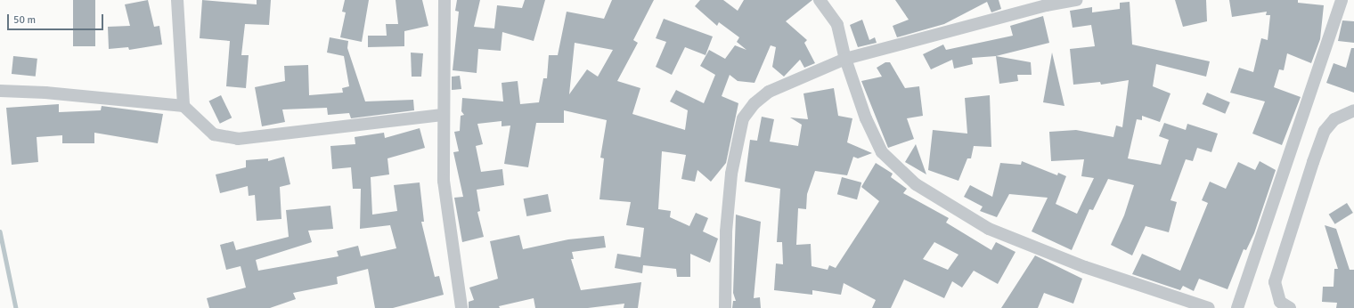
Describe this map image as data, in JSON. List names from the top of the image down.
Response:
{
  "scale_bar": "50 m"
}
